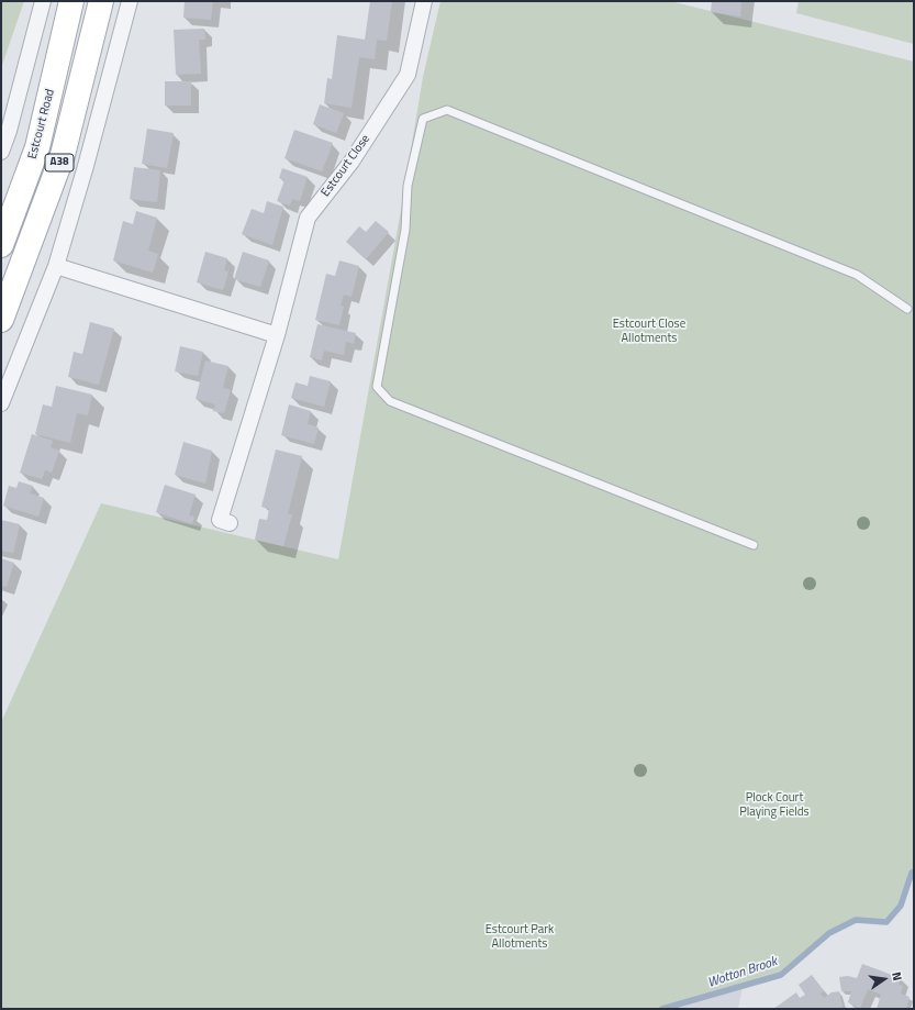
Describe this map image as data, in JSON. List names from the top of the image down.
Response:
{
  "streets": {
    "main road": ["Estcourt Road", "A38"],
    "street": ["Estcourt Close"]
  },
  "water": ["Wotton Brook"],
  "parks": ["Estcourt Close Allotments", "Plock Court Playing Fields", "Estcourt Park Allotments"],
  "north": "right"
}
